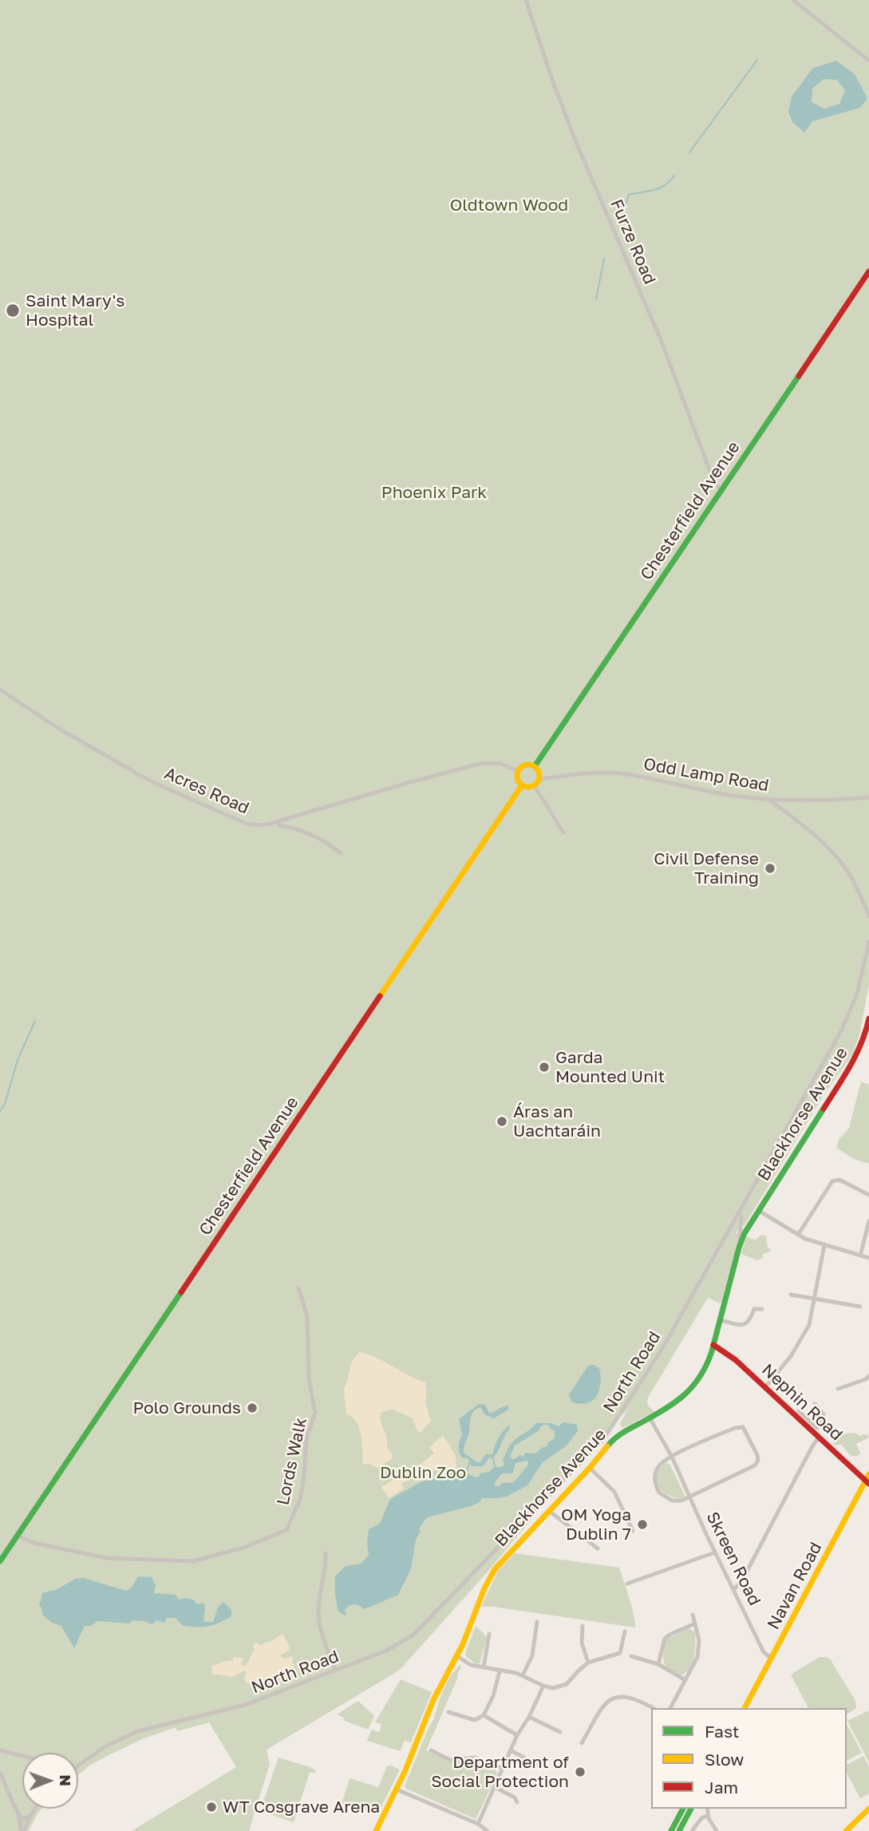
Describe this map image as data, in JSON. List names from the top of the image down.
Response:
{
  "streets": {
    "street": [
      "Furze Road",
      "Chesterfield Avenue",
      "Odd Lamp Road",
      "Acres Road",
      "Blackhorse Avenue",
      "North Road",
      "Nephin Road",
      "Lords Walk",
      "Skreen Road",
      "Navan Road"
    ]
  },
  "crossings": [
    ["Furze Road", "Chesterfield Avenue"],
    ["Chesterfield Avenue", "Odd Lamp Road"],
    ["Chesterfield Avenue", "Acres Road"],
    ["Chesterfield Avenue", "Lords Walk"],
    ["Odd Lamp Road", "Acres Road"],
    ["Blackhorse Avenue", "Nephin Road"],
    ["Blackhorse Avenue", "Skreen Road"],
    ["Nephin Road", "Navan Road"],
    ["Skreen Road", "Navan Road"]
  ],
  "parks": ["Oldtown Wood", "Phoenix Park", "Dublin Zoo"],
  "places": [
    "Saint Mary's Hospital",
    "Civil Defense Training",
    "Garda Mounted Unit",
    "Áras an Uachtaráin",
    "Polo Grounds",
    "OM Yoga Dublin 7",
    "Department of Social Protection",
    "WT Cosgrave Arena"
  ],
  "legend": ["Fast", "Slow", "Jam"],
  "north": "right"
}
